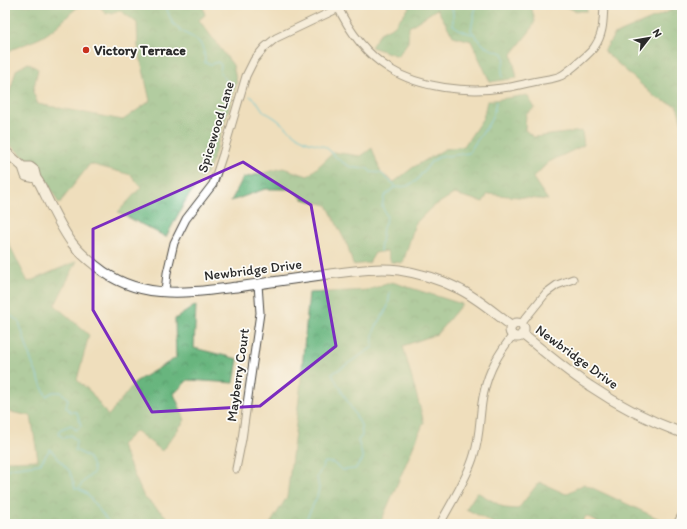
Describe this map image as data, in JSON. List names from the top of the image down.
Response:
{
  "streets": {
    "street": ["Spicewood Lane", "Newbridge Drive", "Mayberry Court"]
  },
  "crossings": [
    ["Spicewood Lane", "Newbridge Drive"],
    ["Newbridge Drive", "Mayberry Court"]
  ],
  "places": ["Victory Terrace"],
  "north": "top right"
}
